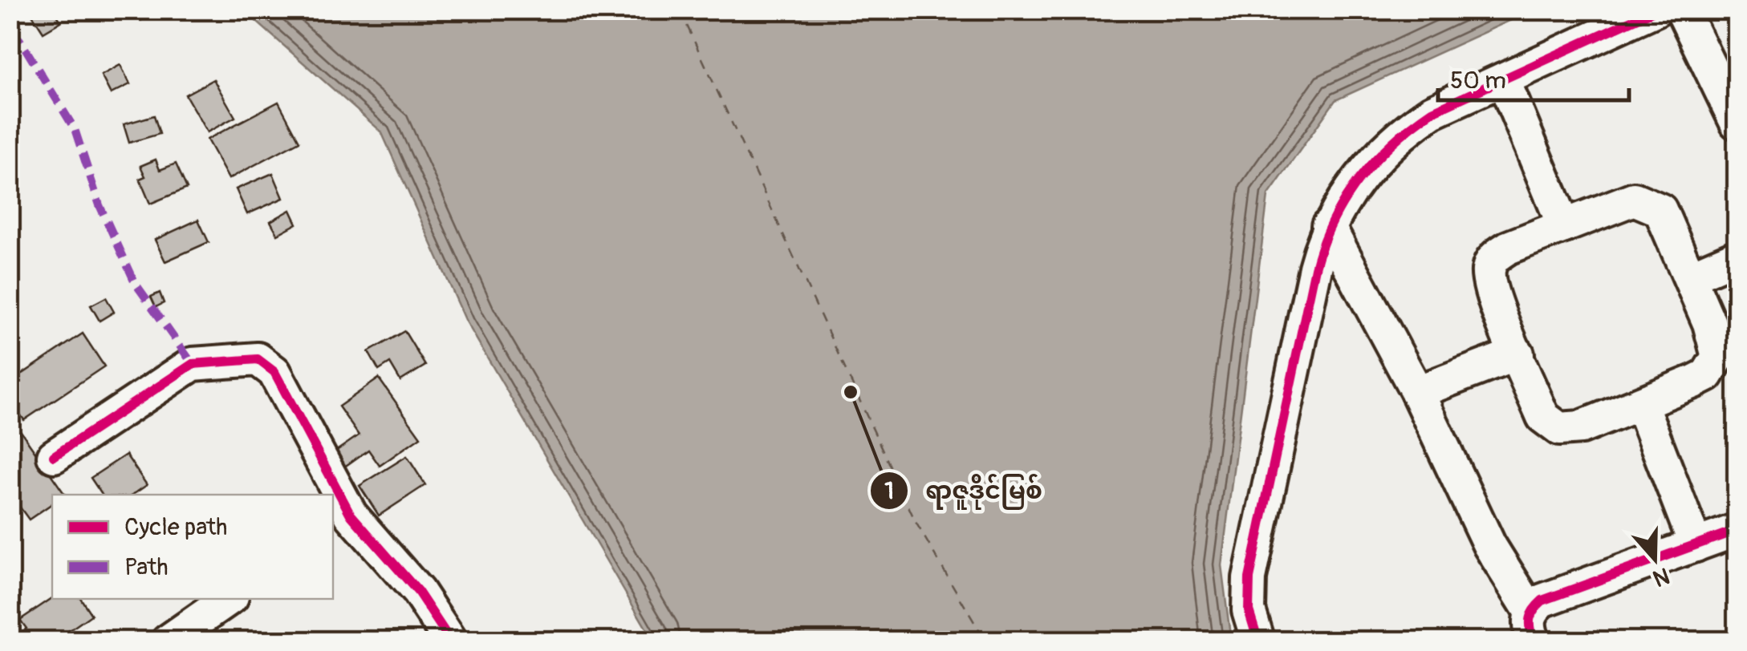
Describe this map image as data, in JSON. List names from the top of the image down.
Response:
{
  "places": ["ရာဇူဒိုင်မြစ်"],
  "legend": ["Cycle path", "Path"],
  "scale_bar": "50 m",
  "north": "bottom"
}
